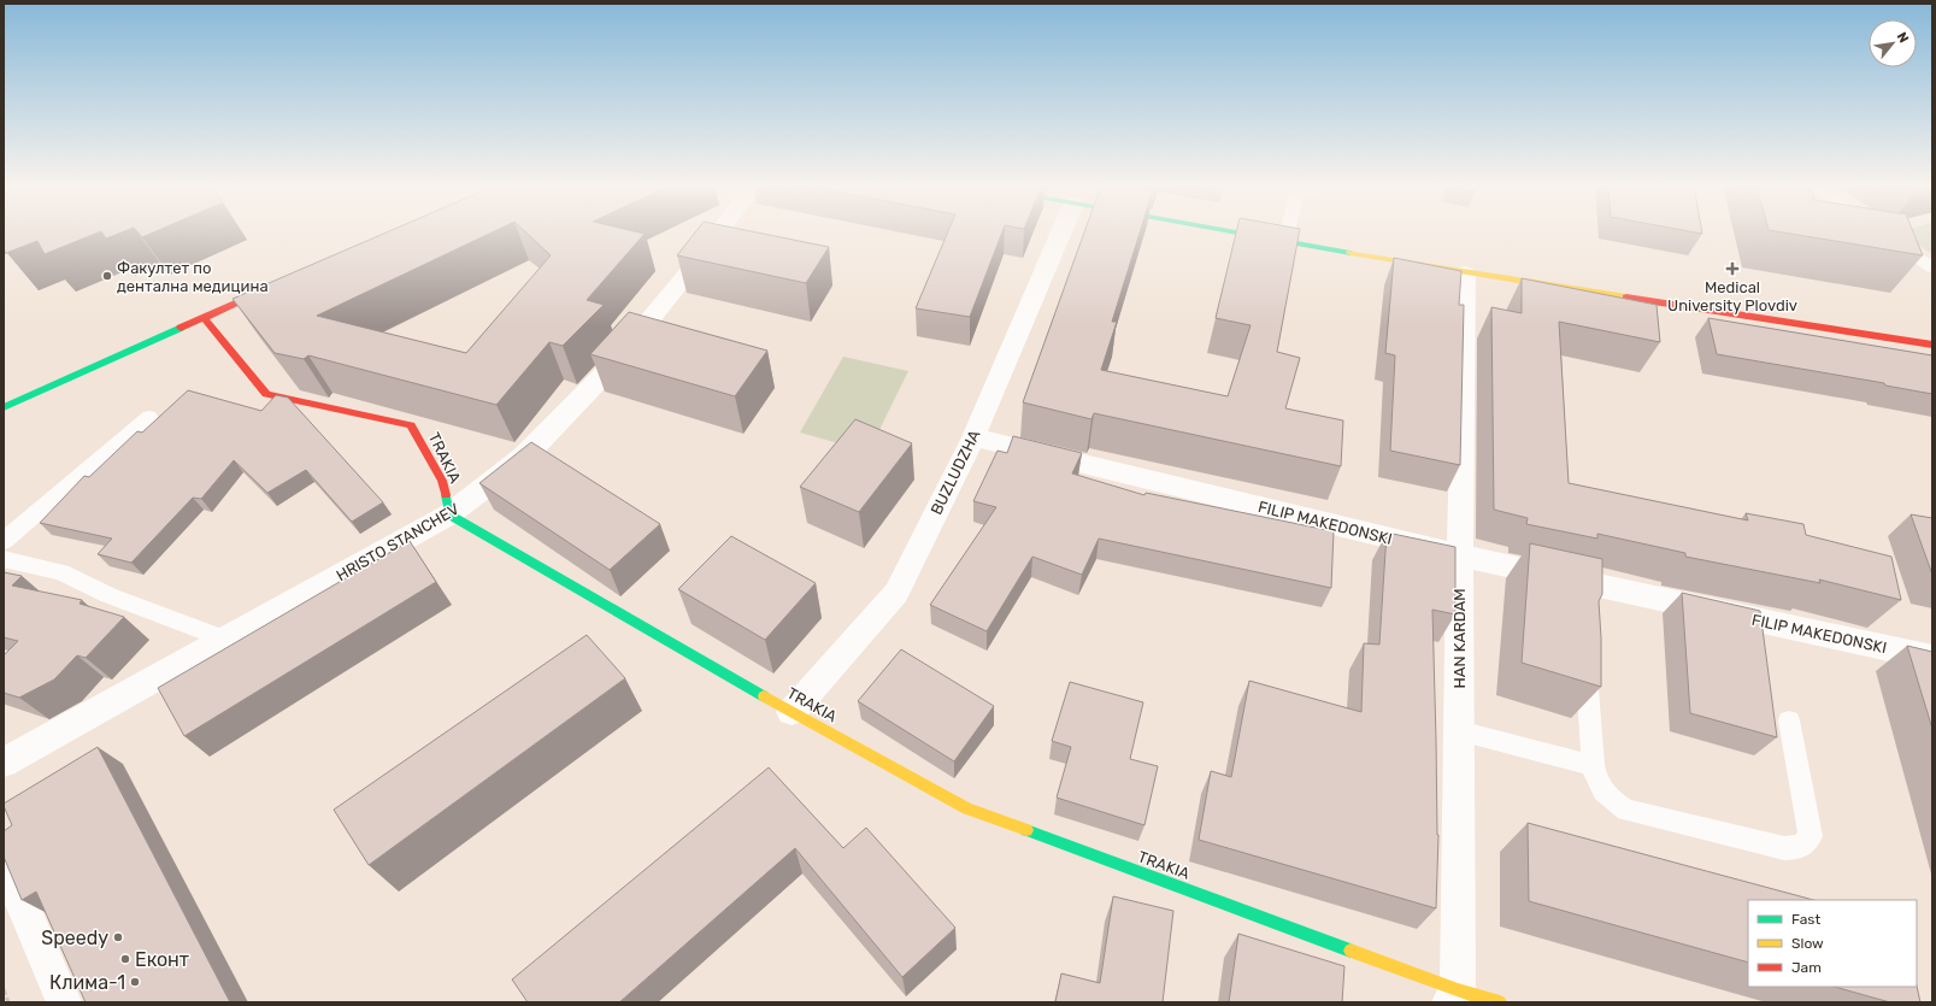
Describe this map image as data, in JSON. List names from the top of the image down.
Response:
{
  "streets": {
    "street": [
      "TRAKIA",
      "BUZLUDZHA",
      "FILIP MAKEDONSKI",
      "HRISTO STANCHEV",
      "HAN KARDAM"
    ]
  },
  "crossings": [
    ["TRAKIA", "BUZLUDZHA"],
    ["TRAKIA", "HRISTO STANCHEV"],
    ["TRAKIA", "HAN KARDAM"],
    ["BUZLUDZHA", "FILIP MAKEDONSKI"],
    ["FILIP MAKEDONSKI", "HAN KARDAM"]
  ],
  "places": {
    "health": ["Medical University Plovdiv"],
    "other": [
      "Факултет по дентална медицина",
      "Speedy",
      "Еконт",
      "Клима-1"
    ]
  },
  "legend": ["Fast", "Slow", "Jam"],
  "north": "top right"
}
